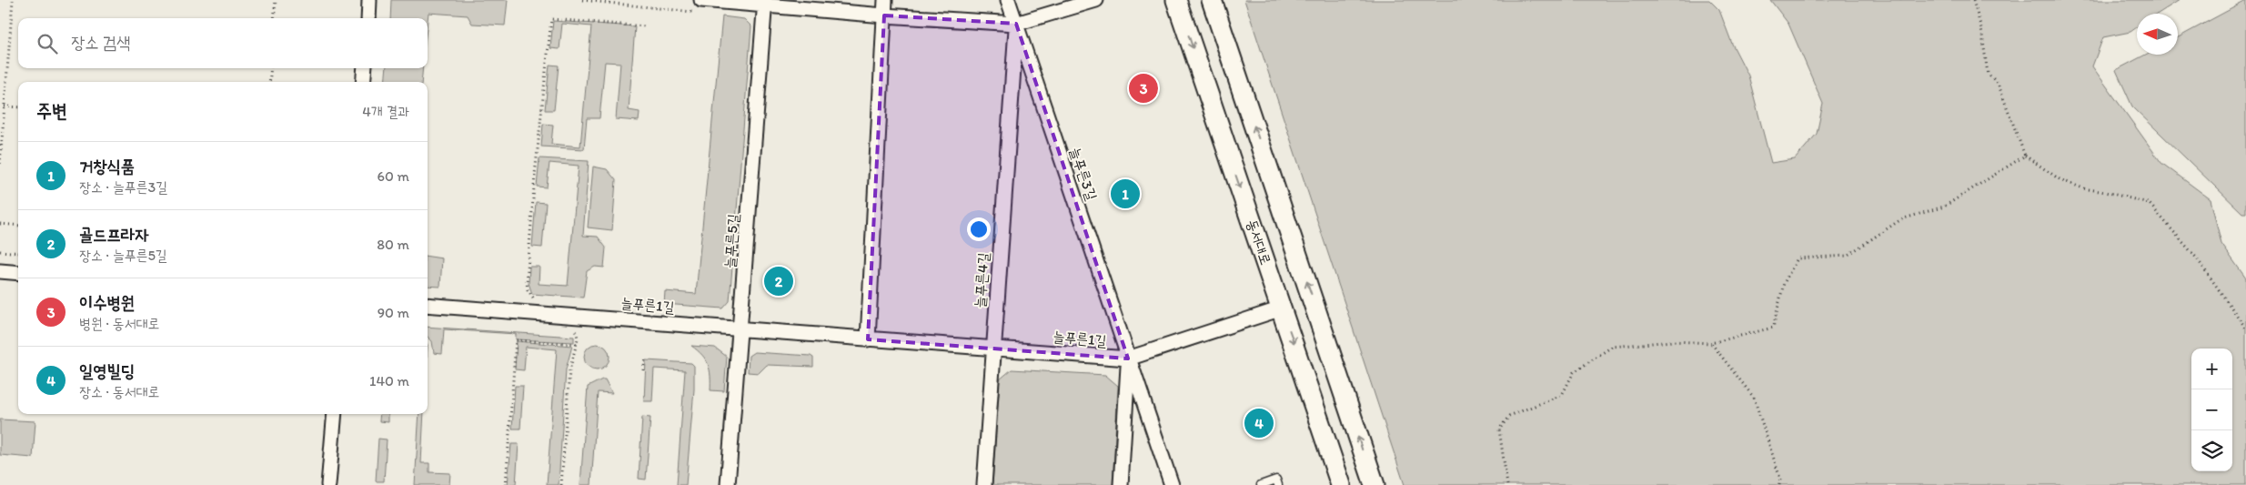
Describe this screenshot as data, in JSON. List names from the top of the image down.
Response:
{
  "streets": {
    "main road": ["동서대로"],
    "street": [
      "늘푸른3길",
      "늘푸른5길",
      "늘푸른4길",
      "늘푸른1길"
    ]
  },
  "crossings": [
    ["늘푸른3길", "늘푸른4길"],
    ["늘푸른3길", "늘푸른1길"],
    ["늘푸른5길", "늘푸른1길"],
    ["동서대로", "늘푸른1길"],
    ["늘푸른4길", "늘푸른1길"]
  ],
  "north": "left",
  "page": {
    "search": "장소 검색",
    "pins": [
      "3",
      "1",
      "2",
      "4"
    ],
    "heading": ["주변", "4개 결과"],
    "list": [
      {
        "mark": "1",
        "name": "거창식품",
        "note": "장소 · 늘푸른3길",
        "value": "60 m"
      },
      {
        "mark": "2",
        "name": "골드프라자",
        "note": "장소 · 늘푸른5길",
        "value": "80 m"
      },
      {
        "mark": "3",
        "name": "이수병원",
        "note": "병원 · 동서대로",
        "value": "90 m"
      },
      {
        "mark": "4",
        "name": "일영빌딩",
        "note": "장소 · 동서대로",
        "value": "140 m"
      }
    ],
    "map_buttons": ["+", "−"]
  }
}
